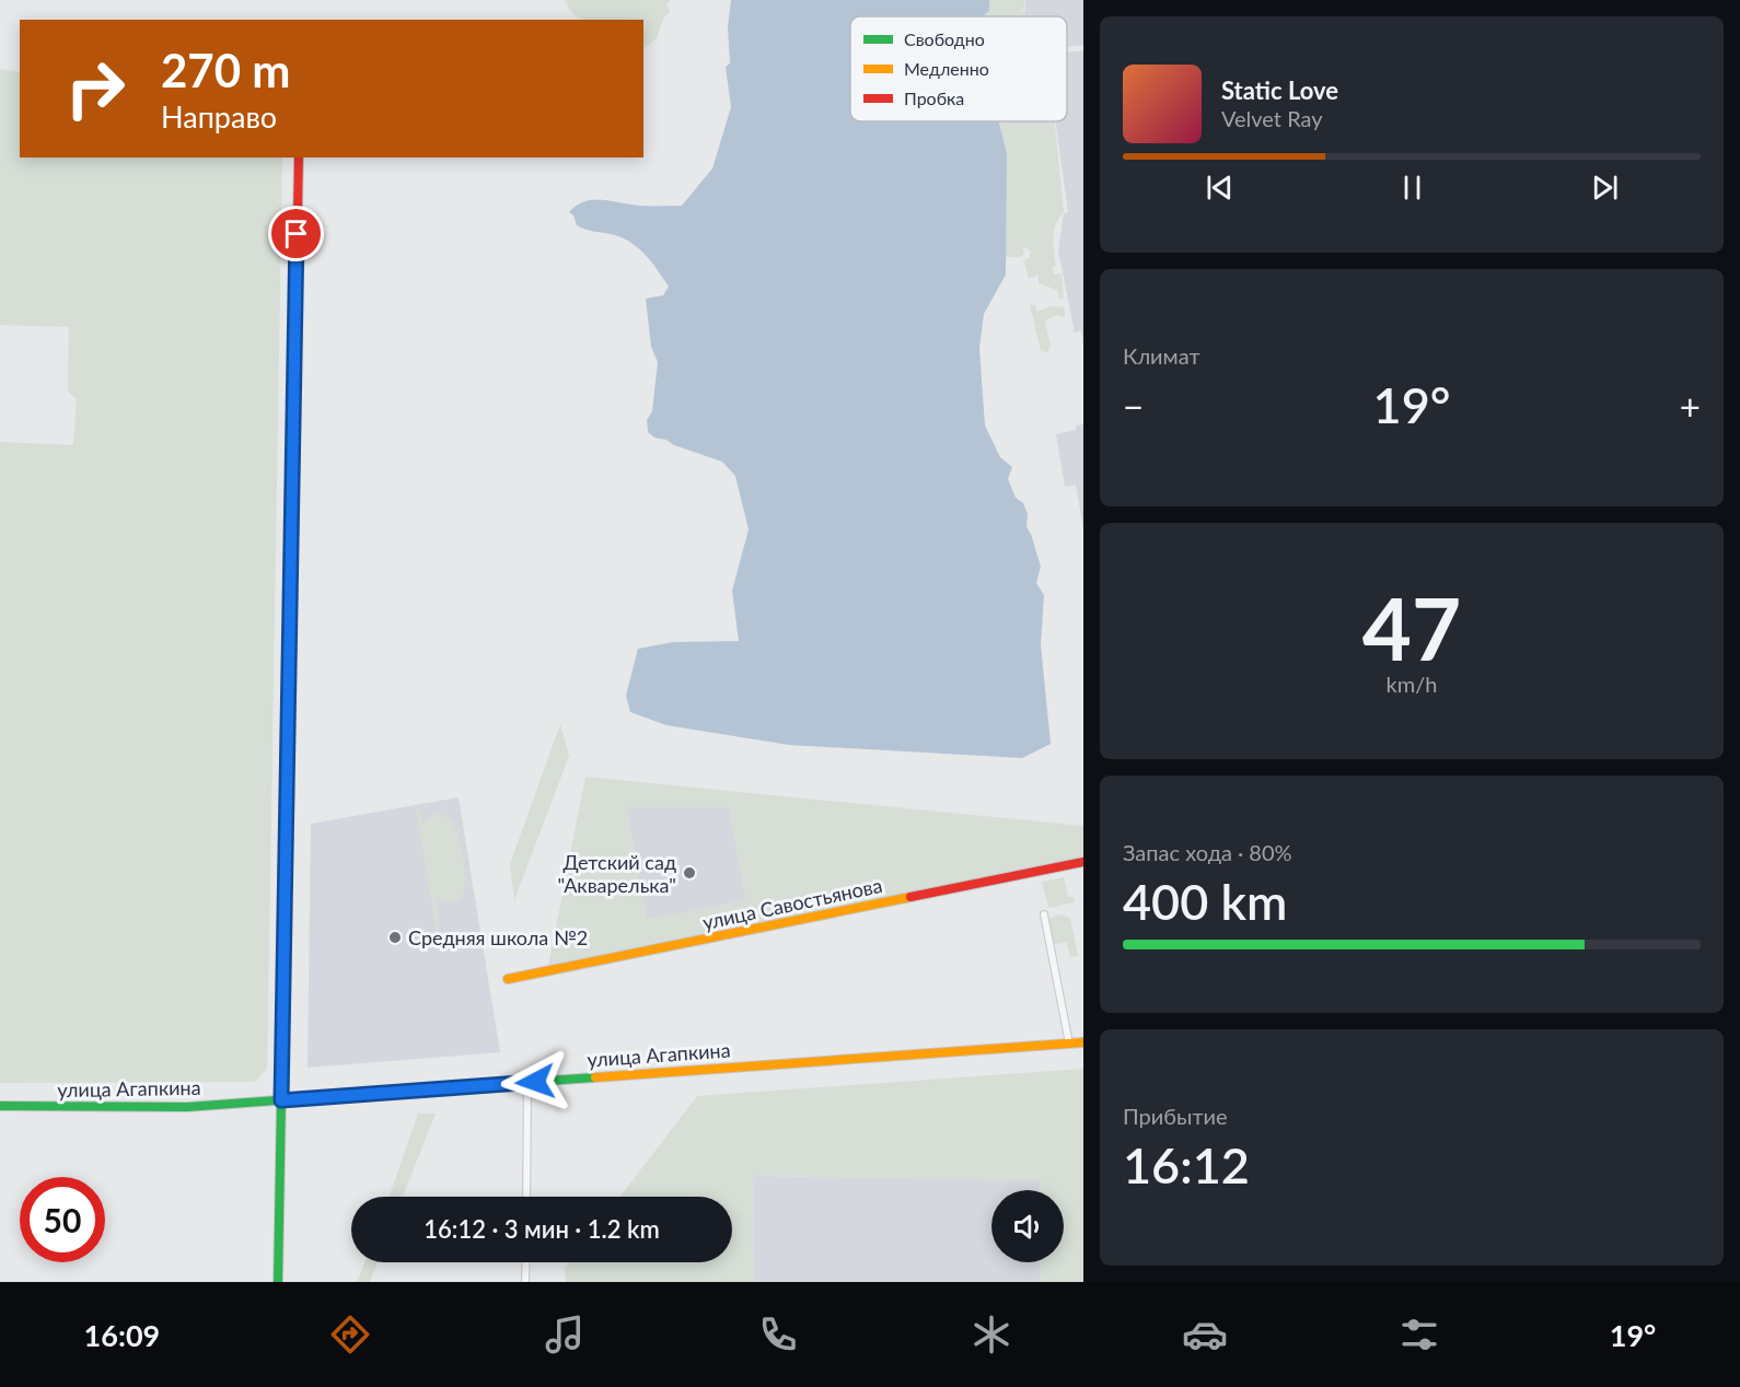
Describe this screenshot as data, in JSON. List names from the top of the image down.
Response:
{
  "streets": {
    "street": ["улица Савостьянова", "улица Агапкина"]
  },
  "places": ["Детский сад \"Акварелька\"", "Средняя школа №2"],
  "legend": ["Свободно", "Медленно", "Пробка"],
  "page": {
    "turn": ["270 m", "Направо"],
    "song": ["Static Love", "Velvet Ray"],
    "tile": [
      "Климат",
      ["47", "km/h"],
      ["Запас хода · 80%", "400 km"],
      ["Прибытие", "16:12"]
    ],
    "heat": ["−", "19°", "+"],
    "limit": "50",
    "trip": "16:12 · 3 мин · 1.2 km",
    "tabs": ["16:09", "19°"]
  }
}
